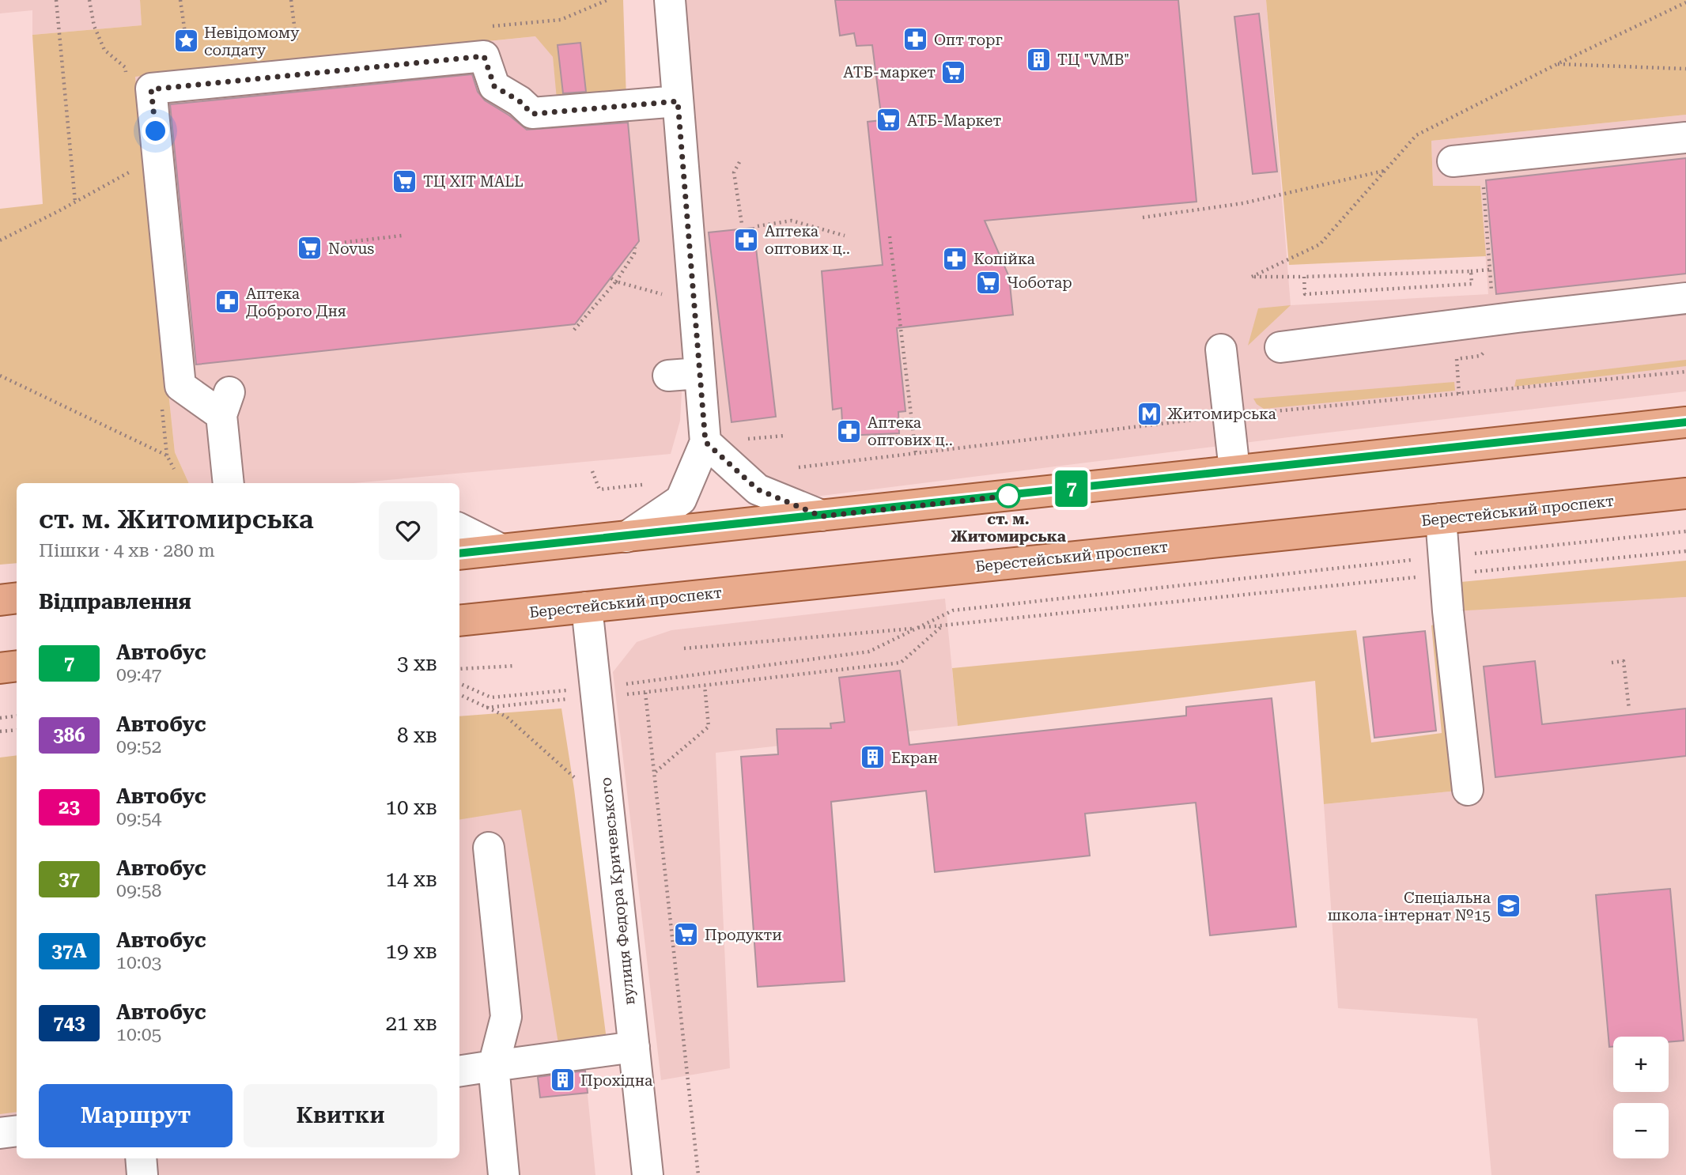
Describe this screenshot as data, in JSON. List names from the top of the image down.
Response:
{
  "streets": {
    "main road": ["Берестейський проспект"],
    "street": ["вулиця Федора Кричевського"]
  },
  "crossings": [
    ["Берестейський проспект", "вулиця Федора Кричевського"]
  ],
  "places": {
    "pharmacy": [
      "Опт торг",
      "Аптека оптових ц..",
      "Копійка",
      "Аптека Доброго Дня",
      "Аптека оптових ц‥"
    ],
    "place": ["Невідомому солдату"],
    "building": ["ТЦ \"VMB\"", "Екран", "Прохідна"],
    "supermarket": [
      "АТБ-маркет",
      "АТБ-Маркет",
      "ТЦ ХІТ MALL",
      "Novus",
      "Чоботар",
      "Продукти"
    ],
    "metro station": ["Житомирська"],
    "other": ["ст. м. Житомирська"],
    "school or university": ["Спеціальна школа-інтернат №15"]
  },
  "lines": ["bus line 7"],
  "page": {
    "on_map": "7",
    "heading": [
      ["ст. м. Житомирська", "Пішки · 4 хв · 280 m"],
      "Відправлення"
    ],
    "list": [
      {
        "mark": "7",
        "name": "Автобус",
        "note": "09:47",
        "value": "3 хв"
      },
      {
        "mark": "386",
        "name": "Автобус",
        "note": "09:52",
        "value": "8 хв"
      },
      {
        "mark": "23",
        "name": "Автобус",
        "note": "09:54",
        "value": "10 хв"
      },
      {
        "mark": "37",
        "name": "Автобус",
        "note": "09:58",
        "value": "14 хв"
      },
      {
        "mark": "37А",
        "name": "Автобус",
        "note": "10:03",
        "value": "19 хв"
      },
      {
        "mark": "743",
        "name": "Автобус",
        "note": "10:05",
        "value": "21 хв"
      }
    ],
    "map_buttons": ["+", "−"],
    "buttons": ["Маршрут", "Квитки"]
  }
}
